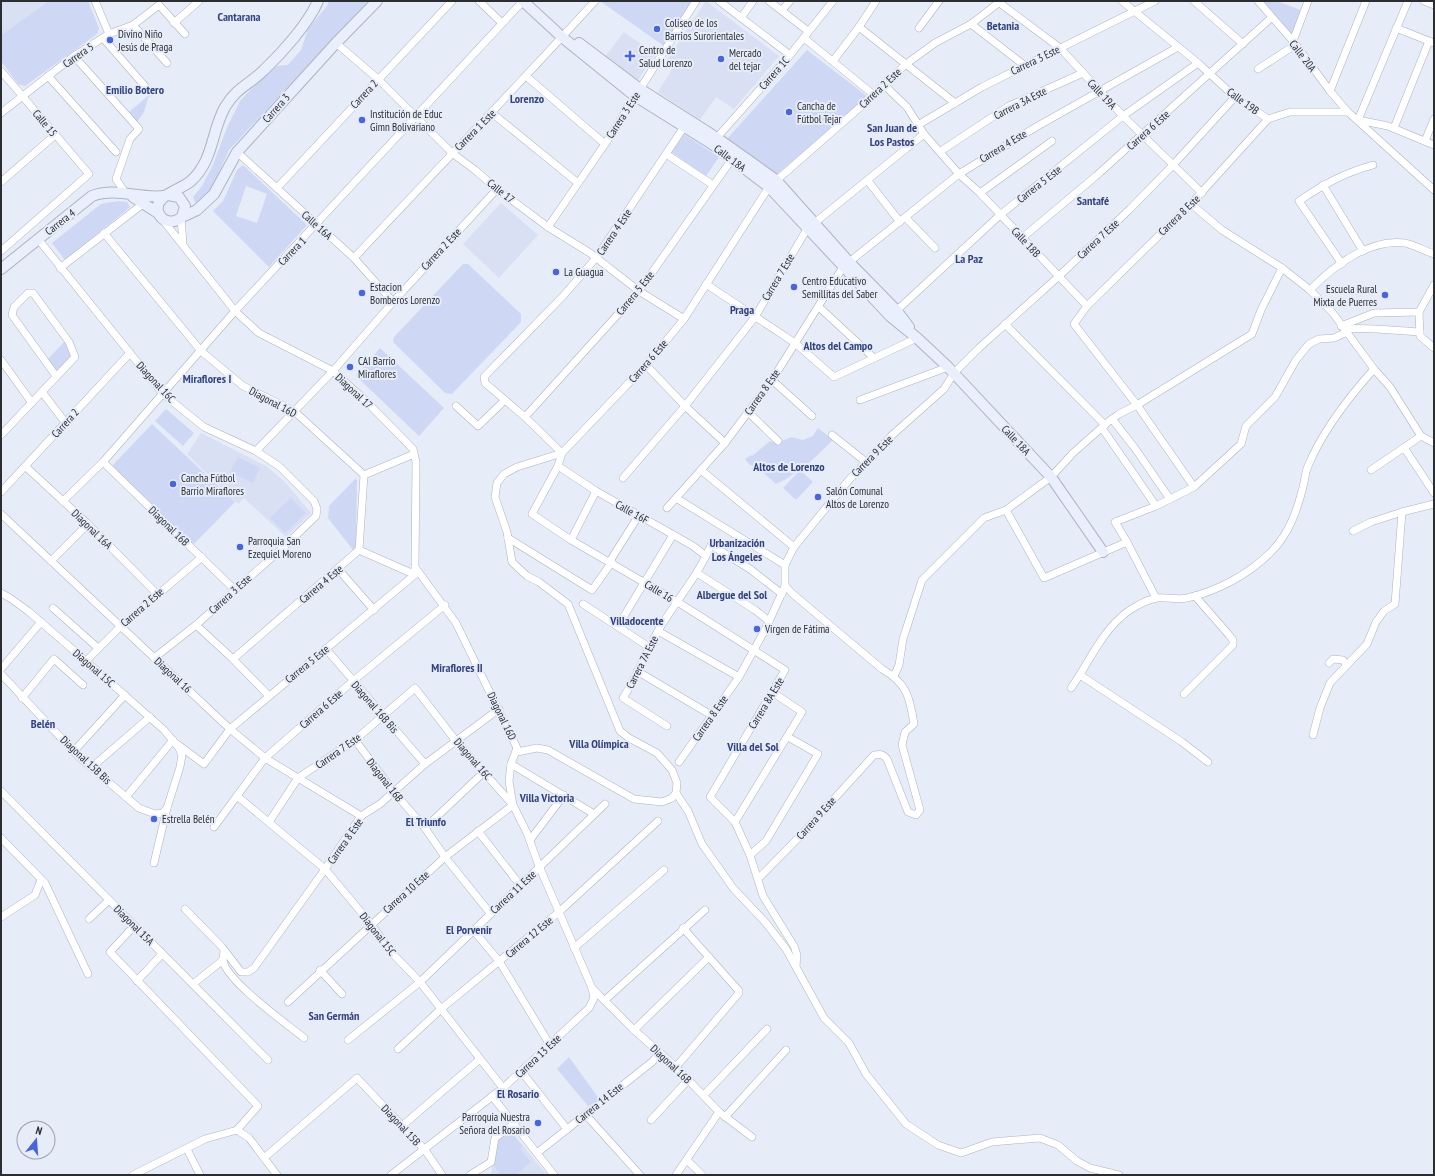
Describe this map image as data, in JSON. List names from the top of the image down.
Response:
{
  "streets": {
    "street": [
      "Carrera 5",
      "Calle 20A",
      "Carrera 3 Este",
      "Carrera 1C",
      "Carrera 2 Este",
      "Carrera 2",
      "Calle 19A",
      "Calle 19B",
      "Carrera 3A Este",
      "Carrera 3",
      "Calle 15",
      "Carrera 1 Este",
      "Carrera 6 Este",
      "Carrera 4 Este",
      "Calle 18A",
      "Carrera 5 Este",
      "Calle 17",
      "Carrera 8 Este",
      "Carrera 4",
      "Calle 16A",
      "Carrera 7 Este",
      "Calle 18B",
      "Carrera 1",
      "Diagonal 16C",
      "Diagonal 17",
      "Diagonal 16D",
      "Carrera 9 Este",
      "Calle 16F",
      "Diagonal 16B",
      "Diagonal 16A",
      "Calle 16",
      "Carrera 7A Este",
      "Diagonal 15C",
      "Diagonal 16",
      "Carrera 8A Este",
      "Diagonal 16B Bis",
      "Diagonal 15B Bis",
      "Carrera 10 Este",
      "Carrera 11 Este",
      "Diagonal 15A",
      "Carrera 12 Este",
      "Carrera 13 Este",
      "Carrera 14 Este",
      "Diagonal 15B"
    ]
  },
  "crossings": [
    ["Carrera 5", "Calle 15"],
    ["Calle 20A", "Calle 19B"],
    ["Calle 20A", "Carrera 6 Este"],
    ["Carrera 3 Este", "Calle 19A"],
    ["Carrera 3 Este", "Calle 19B"],
    ["Carrera 3 Este", "Calle 18A"],
    ["Carrera 3 Este", "Calle 17"],
    ["Carrera 3 Este", "Calle 18B"],
    ["Carrera 3 Este", "Diagonal 16C"],
    ["Carrera 3 Este", "Diagonal 16B"],
    ["Carrera 3 Este", "Diagonal 16"],
    ["Carrera 1C", "Calle 18A"],
    ["Carrera 2 Este", "Calle 19A"],
    ["Carrera 2 Este", "Carrera 6 Este"],
    ["Carrera 2 Este", "Calle 18A"],
    ["Carrera 2 Este", "Calle 17"],
    ["Carrera 2 Este", "Calle 16A"],
    ["Carrera 2 Este", "Calle 18B"],
    ["Carrera 2 Este", "Diagonal 16C"],
    ["Carrera 2 Este", "Diagonal 17"],
    ["Carrera 2 Este", "Diagonal 16D"],
    ["Carrera 2 Este", "Diagonal 16B"],
    ["Carrera 2 Este", "Diagonal 16A"],
    ["Carrera 2 Este", "Diagonal 15C"],
    ["Carrera 2 Este", "Diagonal 16"],
    ["Carrera 2", "Calle 17"],
    ["Carrera 2", "Calle 16A"],
    ["Carrera 2", "Diagonal 16C"],
    ["Carrera 2", "Diagonal 16A"],
    ["Calle 19A", "Carrera 3A Este"],
    ["Calle 19A", "Carrera 6 Este"],
    ["Calle 19A", "Carrera 4 Este"],
    ["Calle 19A", "Carrera 5 Este"],
    ["Calle 19A", "Carrera 8 Este"],
    ["Calle 19A", "Carrera 7 Este"],
    ["Calle 19B", "Carrera 6 Este"],
    ["Calle 19B", "Carrera 4 Este"],
    ["Calle 19B", "Carrera 5 Este"],
    ["Calle 19B", "Carrera 8 Este"],
    ["Calle 19B", "Carrera 7 Este"],
    ["Carrera 3A Este", "Calle 18B"],
    ["Carrera 3", "Calle 17"],
    ["Carrera 3", "Carrera 4"],
    ["Carrera 3", "Calle 16A"],
    ["Carrera 3", "Diagonal 17"],
    ["Calle 15", "Carrera 4"],
    ["Carrera 1 Este", "Calle 18A"],
    ["Carrera 1 Este", "Calle 17"],
    ["Carrera 1 Este", "Calle 16A"],
    ["Carrera 6 Este", "Calle 18A"],
    ["Carrera 6 Este", "Calle 17"],
    ["Carrera 6 Este", "Calle 18B"],
    ["Carrera 6 Este", "Diagonal 16D"],
    ["Carrera 6 Este", "Diagonal 15C"],
    ["Carrera 6 Este", "Diagonal 16"],
    ["Carrera 6 Este", "Diagonal 16B Bis"],
    ["Carrera 4 Este", "Calle 18A"],
    ["Carrera 4 Este", "Calle 17"],
    ["Carrera 4 Este", "Carrera 8 Este"],
    ["Carrera 4 Este", "Calle 18B"],
    ["Calle 18A", "Carrera 5 Este"],
    ["Calle 18A", "Carrera 8 Este"],
    ["Calle 18A", "Carrera 7 Este"],
    ["Calle 18A", "Carrera 1"],
    ["Calle 18A", "Carrera 9 Este"],
    ["Carrera 5 Este", "Calle 17"],
    ["Carrera 5 Este", "Calle 18B"],
    ["Carrera 5 Este", "Diagonal 16D"],
    ["Carrera 5 Este", "Diagonal 15C"],
    ["Carrera 5 Este", "Diagonal 16"],
    ["Carrera 5 Este", "Diagonal 16B Bis"],
    ["Calle 17", "Carrera 1"],
    ["Carrera 8 Este", "Calle 18B"],
    ["Carrera 8 Este", "Diagonal 16C"],
    ["Carrera 8 Este", "Diagonal 16D"],
    ["Carrera 8 Este", "Carrera 9 Este"],
    ["Carrera 8 Este", "Diagonal 16B"],
    ["Carrera 8 Este", "Calle 16"],
    ["Carrera 8 Este", "Carrera 7A Este"],
    ["Carrera 8 Este", "Diagonal 15C"],
    ["Carrera 8 Este", "Diagonal 16"],
    ["Carrera 8 Este", "Diagonal 16B Bis"],
    ["Carrera 4", "Diagonal 16C"],
    ["Carrera 4", "Diagonal 17"],
    ["Calle 16A", "Carrera 1"],
    ["Carrera 7 Este", "Calle 18B"],
    ["Carrera 7 Este", "Diagonal 16C"],
    ["Carrera 7 Este", "Carrera 9 Este"],
    ["Carrera 7 Este", "Diagonal 16B"],
    ["Carrera 7 Este", "Diagonal 15C"],
    ["Carrera 7 Este", "Diagonal 16"],
    ["Carrera 7 Este", "Diagonal 16B Bis"],
    ["Carrera 1", "Diagonal 16C"],
    ["Carrera 1", "Diagonal 17"],
    ["Carrera 1", "Diagonal 16D"],
    ["Carrera 1", "Diagonal 16B"],
    ["Carrera 1", "Diagonal 16A"],
    ["Diagonal 16C", "Carrera 10 Este"],
    ["Calle 16F", "Calle 16"],
    ["Calle 16F", "Carrera 7A Este"],
    ["Diagonal 16B", "Carrera 10 Este"],
    ["Diagonal 16B", "Carrera 11 Este"],
    ["Diagonal 16B", "Carrera 13 Este"],
    ["Diagonal 16B", "Carrera 14 Este"],
    ["Calle 16", "Carrera 7A Este"],
    ["Calle 16", "Carrera 8A Este"],
    ["Diagonal 15C", "Diagonal 15B Bis"],
    ["Diagonal 15C", "Carrera 10 Este"],
    ["Diagonal 15C", "Carrera 11 Este"],
    ["Diagonal 15C", "Carrera 12 Este"],
    ["Diagonal 15C", "Carrera 13 Este"],
    ["Carrera 13 Este", "Diagonal 15B"]
  ],
  "districts": [
    "Cantarana",
    "Betania",
    "Emilio Botero",
    "Lorenzo",
    "San Juan de Los Pastos",
    "Santafé",
    "La Paz",
    "Praga",
    "Altos del Campo",
    "Miraflores I",
    "Altos de Lorenzo",
    "Urbanización Los Ángeles",
    "Albergue del Sol",
    "Villadocente",
    "Miraflores II",
    "Belén",
    "Villa Olímpica",
    "Villa del Sol",
    "Villa Victoria",
    "El Triunfo",
    "El Porvenir",
    "San Germán",
    "El Rosario"
  ],
  "places": {
    "other": [
      "Coliseo de los Barrios Surorientales",
      "Divino Niño Jesús de Praga",
      "Mercado del tejar",
      "Cancha de Fútbol Tejar",
      "Institución de Educ Gimn Bolivariano",
      "La Guagua",
      "Centro Educativo Semillitas del Saber",
      "Estacion Bomberos Lorenzo",
      "Escuela Rural Mixta de Puerres",
      "CAI Barrio Miraflores",
      "Cancha Fútbol Barrio Miraflores",
      "Salón Comunal Altos de Lorenzo",
      "Parroquia San Ezequiel Moreno",
      "Virgen de Fátima",
      "Estrella Belén",
      "Parroquia Nuestra Señora del Rosario"
    ],
    "health": ["Centro de Salud Lorenzo"]
  },
  "north": "top"
}
